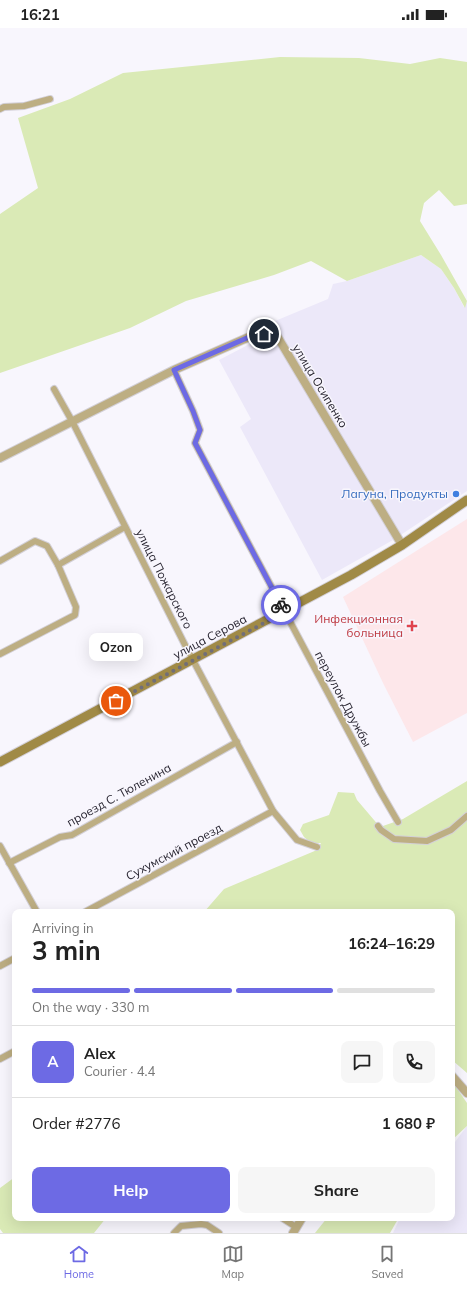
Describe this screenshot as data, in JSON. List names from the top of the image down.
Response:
{
  "streets": {
    "main road": ["улица Серова"],
    "street": [
      "улица Осипенко",
      "улица Пожарского",
      "переулок Дружбы",
      "проезд С. Тюленина",
      "Сухумский проезд"
    ]
  },
  "crossings": [
    ["улица Осипенко", "улица Пожарского"],
    ["улица Осипенко", "улица Серова"],
    ["улица Осипенко", "переулок Дружбы"],
    ["улица Пожарского", "улица Серова"],
    ["улица Пожарского", "проезд С. Тюленина"],
    ["улица Пожарского", "Сухумский проезд"],
    ["улица Серова", "переулок Дружбы"]
  ],
  "places": {
    "other": ["Лагуна, Продукты", "Ozon"],
    "health": ["Инфекционная больница"]
  },
  "page": {
    "status": "16:21",
    "bubble": "Ozon",
    "heading": ["3 min", "Arriving in", "16:24–16:29"],
    "panel": [
      "Alex",
      "Courier · 4.4",
      "Order #2776",
      "1 680 ₽"
    ],
    "bar": "On the way · 330 m",
    "round": "A",
    "buttons": ["Help", "Share"],
    "tabs": ["Home", "Map", "Saved"]
  }
}
